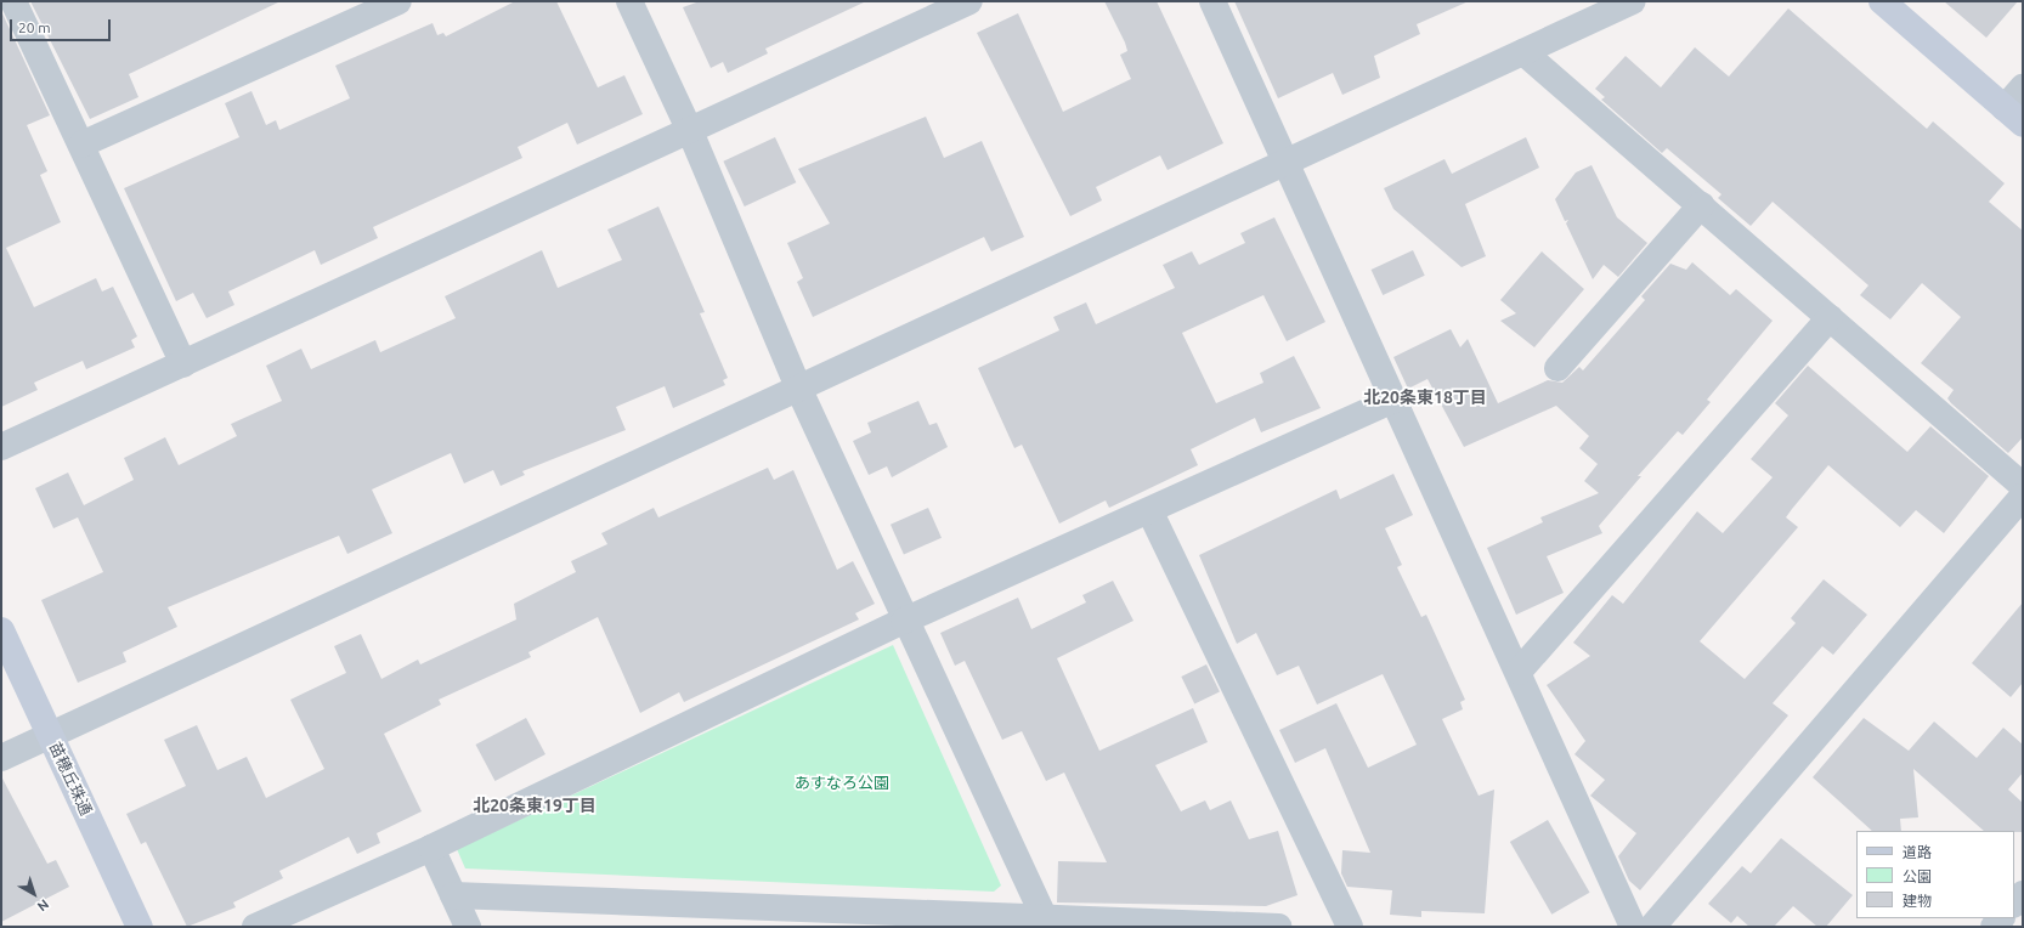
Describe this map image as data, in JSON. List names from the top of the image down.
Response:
{
  "streets": {
    "street": ["苗穂丘珠通"]
  },
  "districts": ["北20条東18丁目", "北20条東19丁目"],
  "parks": ["あすなろ公園"],
  "legend": ["道路", "公園", "建物"],
  "scale_bar": "20 m",
  "north": "bottom right"
}
